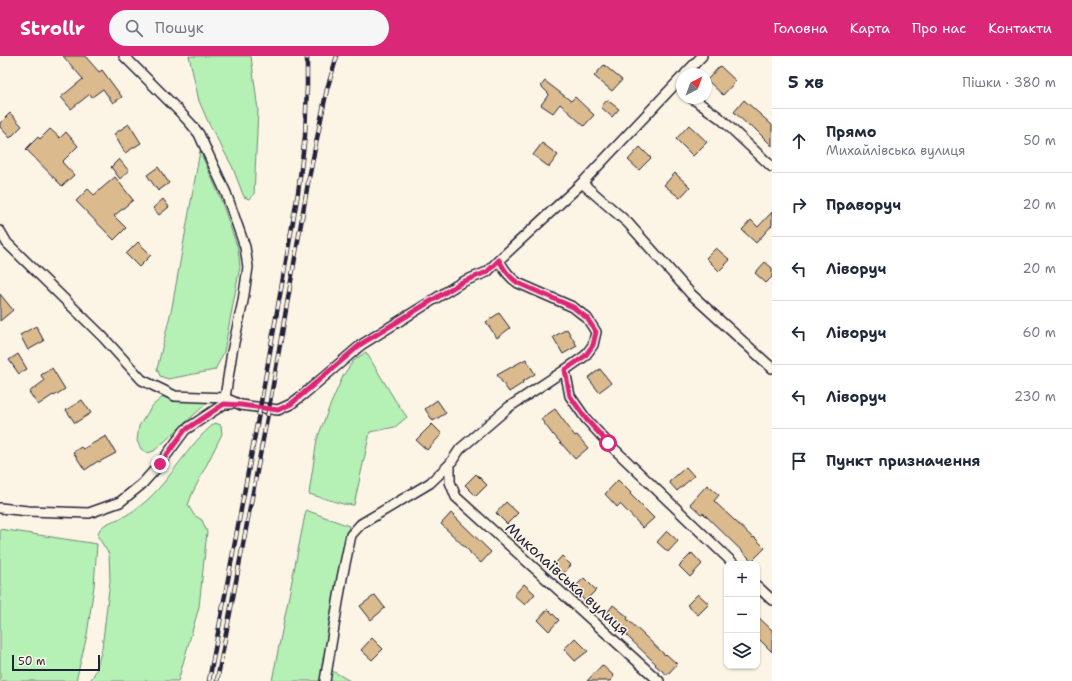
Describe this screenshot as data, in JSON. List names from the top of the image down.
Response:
{
  "streets": {
    "street": ["Миколаївська вулиця"]
  },
  "scale_bar": "50 m",
  "north": "top right",
  "page": {
    "header": "Strollr",
    "search": "Пошук",
    "nav": [
      "Головна",
      "Карта",
      "Про нас",
      "Контакти"
    ],
    "heading": ["5 хв", "Пішки · 380 m"],
    "list": [
      ["Прямо", "Михайлівська вулиця", "50 m"],
      ["Праворуч", "20 m"],
      ["Ліворуч", "20 m"],
      ["Ліворуч", "60 m"],
      ["Ліворуч", "230 m"],
      "Пункт призначення"
    ],
    "map_buttons": ["+", "−"],
    "scale": "50 m"
  }
}
